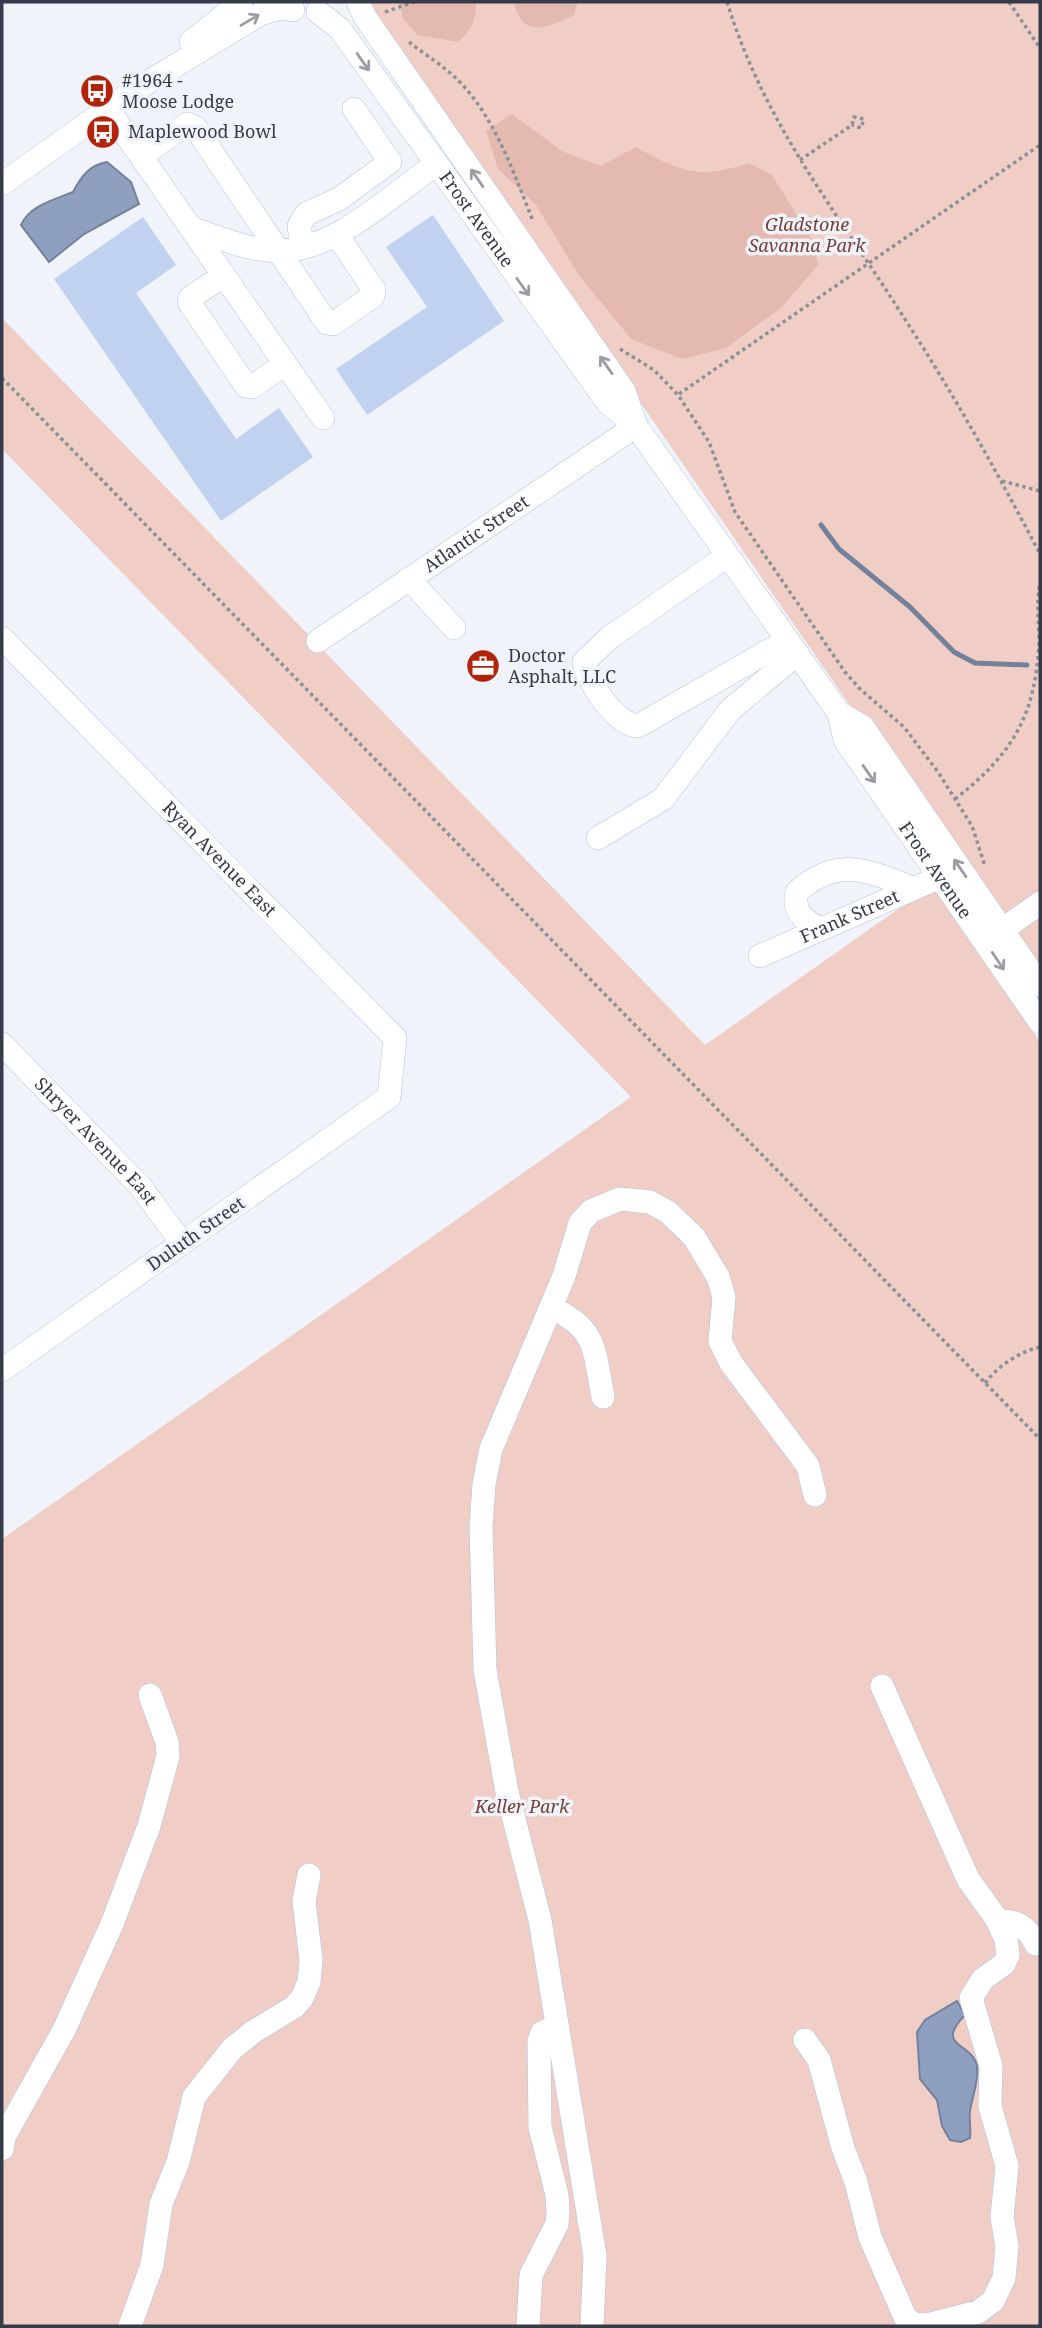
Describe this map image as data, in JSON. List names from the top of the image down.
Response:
{
  "streets": {
    "street": [
      "Frost Avenue",
      "Atlantic Street",
      "Ryan Avenue East",
      "Frank Street",
      "Shryer Avenue East",
      "Duluth Street"
    ]
  },
  "crossings": [
    ["Frost Avenue", "Atlantic Street"],
    ["Frost Avenue", "Frank Street"],
    ["Ryan Avenue East", "Duluth Street"],
    ["Shryer Avenue East", "Duluth Street"]
  ],
  "parks": ["Gladstone Savanna Park", "Keller Park"],
  "places": {
    "bus stop": ["#1964 - Moose Lodge", "Maplewood Bowl"],
    "office": ["Doctor Asphalt, LLC"]
  }
}
